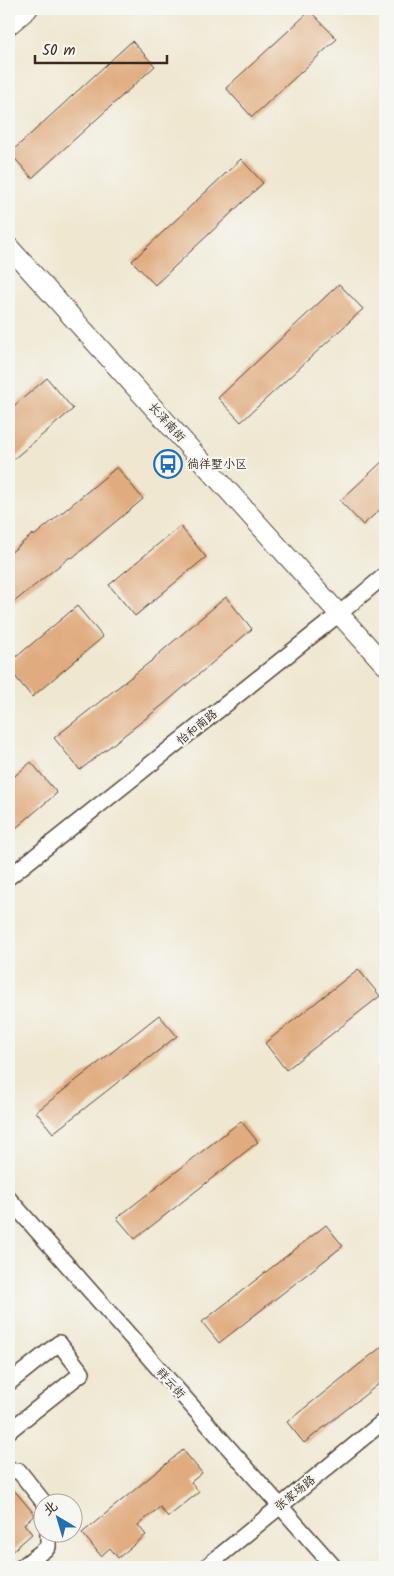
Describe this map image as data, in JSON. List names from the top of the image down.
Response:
{
  "streets": {
    "street": [
      "长泽南街",
      "怡和南路",
      "祥云街",
      "张家场路"
    ]
  },
  "crossings": [
    ["长泽南街", "怡和南路"],
    ["祥云街", "张家场路"]
  ],
  "places": {
    "bus stop": ["徜徉墅小区"]
  },
  "scale_bar": "50 m",
  "north": "top left"
}
